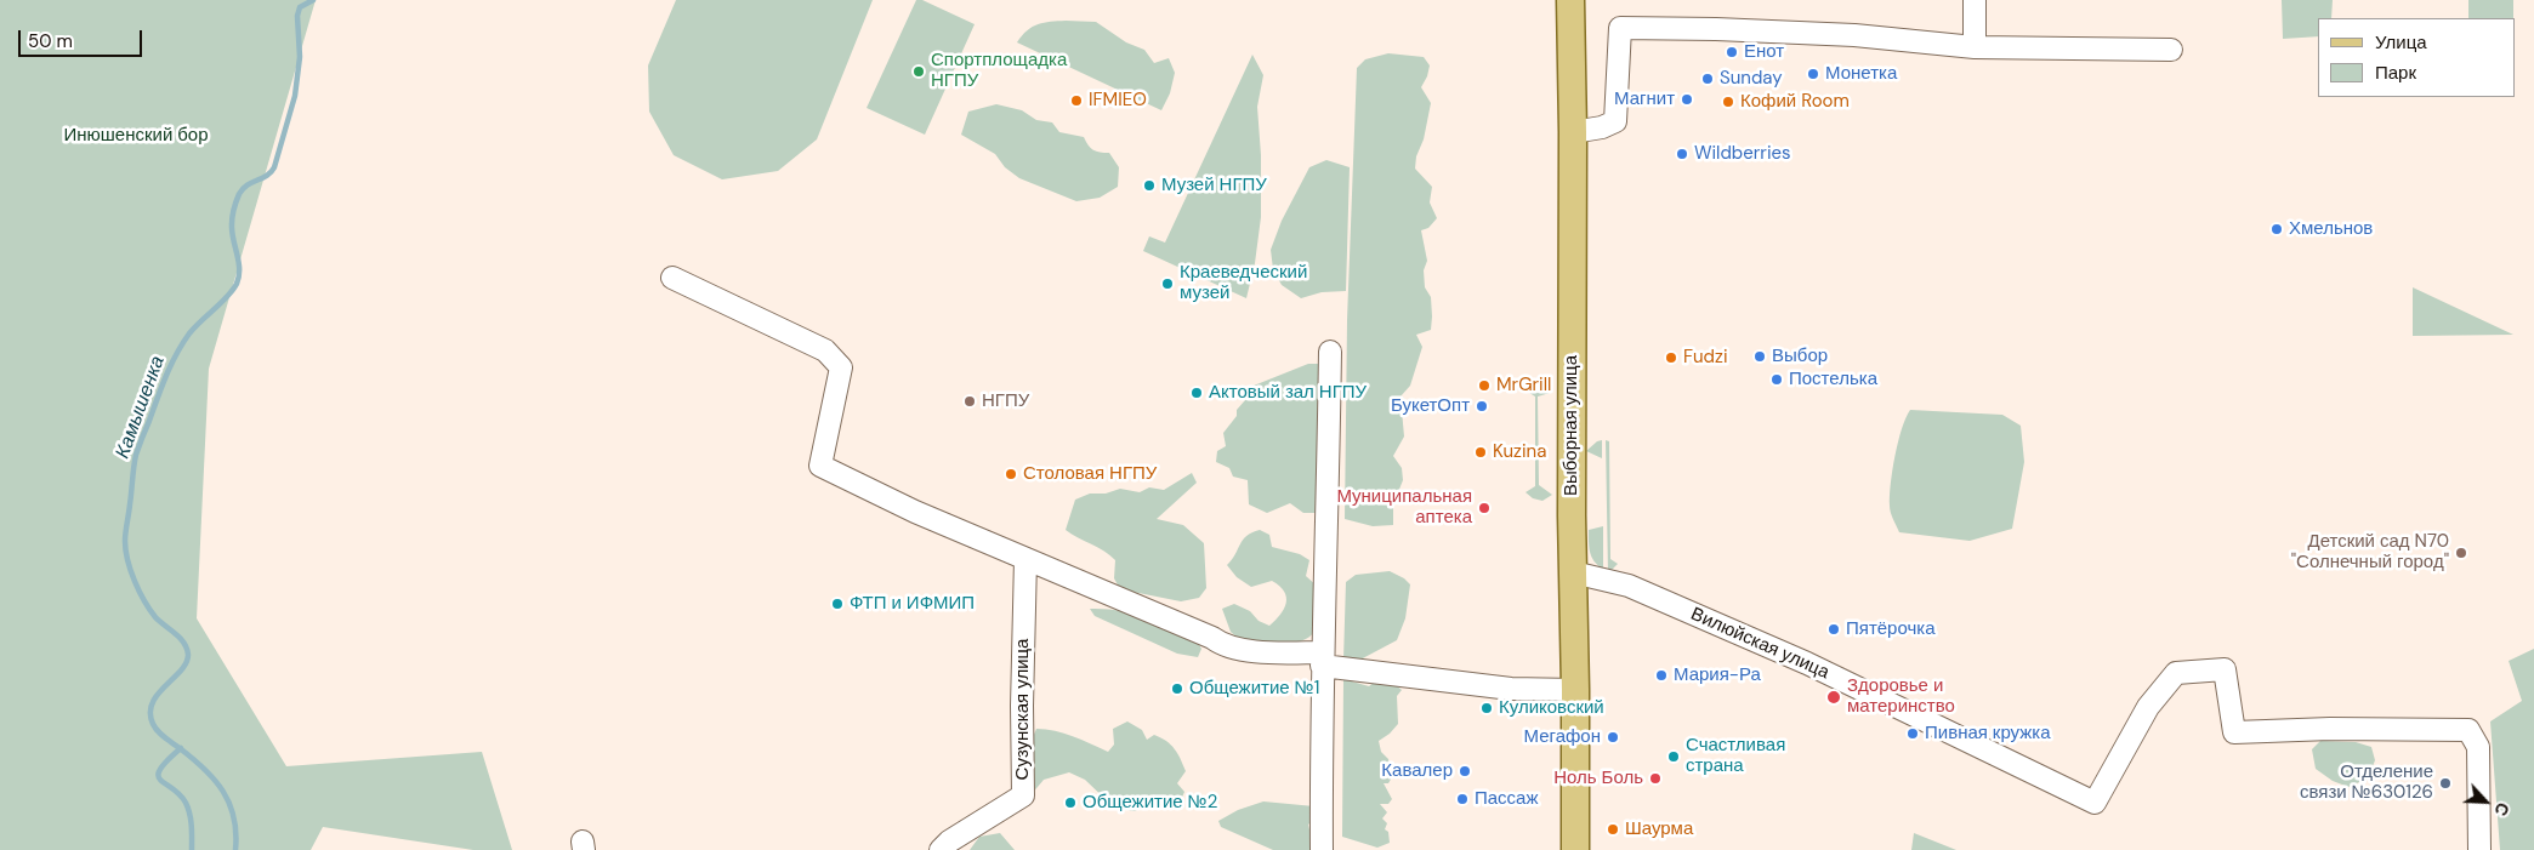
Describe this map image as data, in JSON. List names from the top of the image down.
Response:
{
  "streets": {
    "main road": ["Выборная улица"],
    "street": ["Вилюйская улица", "Сузунская улица"]
  },
  "crossings": [
    ["Выборная улица", "Вилюйская улица"]
  ],
  "water": ["Камышенка"],
  "parks": ["Инюшенский бор"],
  "places": [
    "Енот",
    "Спортплощадка НГПУ",
    "Монетка",
    "Sunday",
    "Магнит",
    "IFMIEO",
    "Кофий Room",
    "Wildberries",
    "Музей НГПУ",
    "Хмельнов",
    "Краеведческий музей",
    "Выбор",
    "Fudzi",
    "Постелька",
    "MrGrill",
    "Актовый зал НГПУ",
    "НГПУ",
    "БукетОпт",
    "Kuzina",
    "Столовая НГПУ",
    "Муниципальная аптека",
    "Детский сад N70 \"Солнечный город\"",
    "ФТП и ИФМИП",
    "Пятёрочка",
    "Мария-Ра",
    "Общежитие №1",
    "Здоровье и материнство",
    "Куликовский",
    "Пивная кружка",
    "Мегафон",
    "Счастливая страна",
    "Кавалер",
    "Ноль Боль",
    "Отделение связи №630126",
    "Пассаж",
    "Общежитие №2",
    "Шаурма"
  ],
  "legend": ["Улица", "Парк"],
  "scale_bar": "50 m",
  "north": "bottom right"
}
